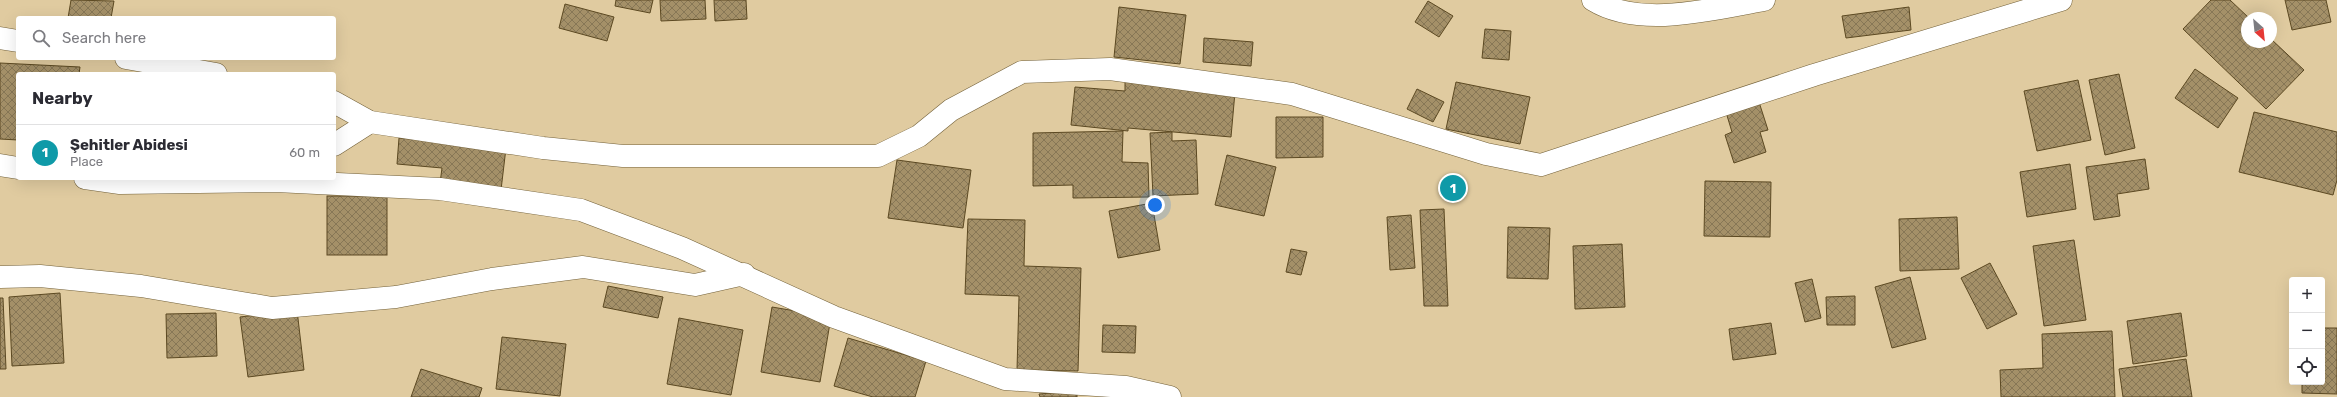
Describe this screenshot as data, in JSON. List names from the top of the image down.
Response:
{
  "north": "bottom right",
  "page": {
    "search": "Search here",
    "heading": "Nearby",
    "list": [
      {
        "mark": "1",
        "name": "Şehitler Abidesi",
        "note": "Place",
        "value": "60 m"
      }
    ],
    "pins": "1",
    "map_buttons": ["+", "−"]
  }
}
